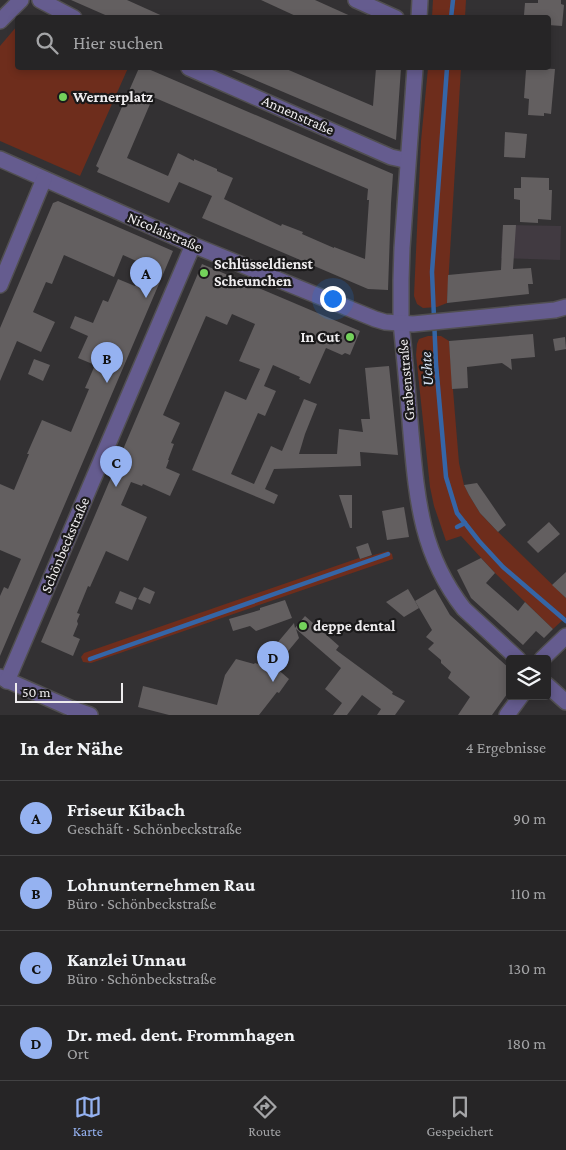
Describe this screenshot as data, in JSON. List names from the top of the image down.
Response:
{
  "streets": {
    "street": [
      "Annenstraße",
      "Nicolaistraße",
      "Grabenstraße",
      "Schönbeckstraße"
    ]
  },
  "crossings": [
    ["Annenstraße", "Grabenstraße"],
    ["Nicolaistraße", "Grabenstraße"],
    ["Nicolaistraße", "Schönbeckstraße"]
  ],
  "water": ["Uchte"],
  "places": [
    "Wernerplatz",
    "Schlüsseldienst Scheunchen",
    "In Cut",
    "deppe dental"
  ],
  "scale_bar": "50 m",
  "page": {
    "search": "Hier suchen",
    "pins": [
      "A",
      "B",
      "C",
      "D"
    ],
    "scale": "50 m",
    "heading": ["In der Nähe", "4 Ergebnisse"],
    "list": [
      {
        "mark": "A",
        "name": "Friseur Kibach",
        "note": "Geschäft · Schönbeckstraße",
        "value": "90 m"
      },
      {
        "mark": "B",
        "name": "Lohnunternehmen Rau",
        "note": "Büro · Schönbeckstraße",
        "value": "110 m"
      },
      {
        "mark": "C",
        "name": "Kanzlei Unnau",
        "note": "Büro · Schönbeckstraße",
        "value": "130 m"
      },
      {
        "mark": "D",
        "name": "Dr. med. dent. Frommhagen",
        "note": "Ort",
        "value": "180 m"
      }
    ],
    "nav": ["Karte", "Route", "Gespeichert"]
  }
}
